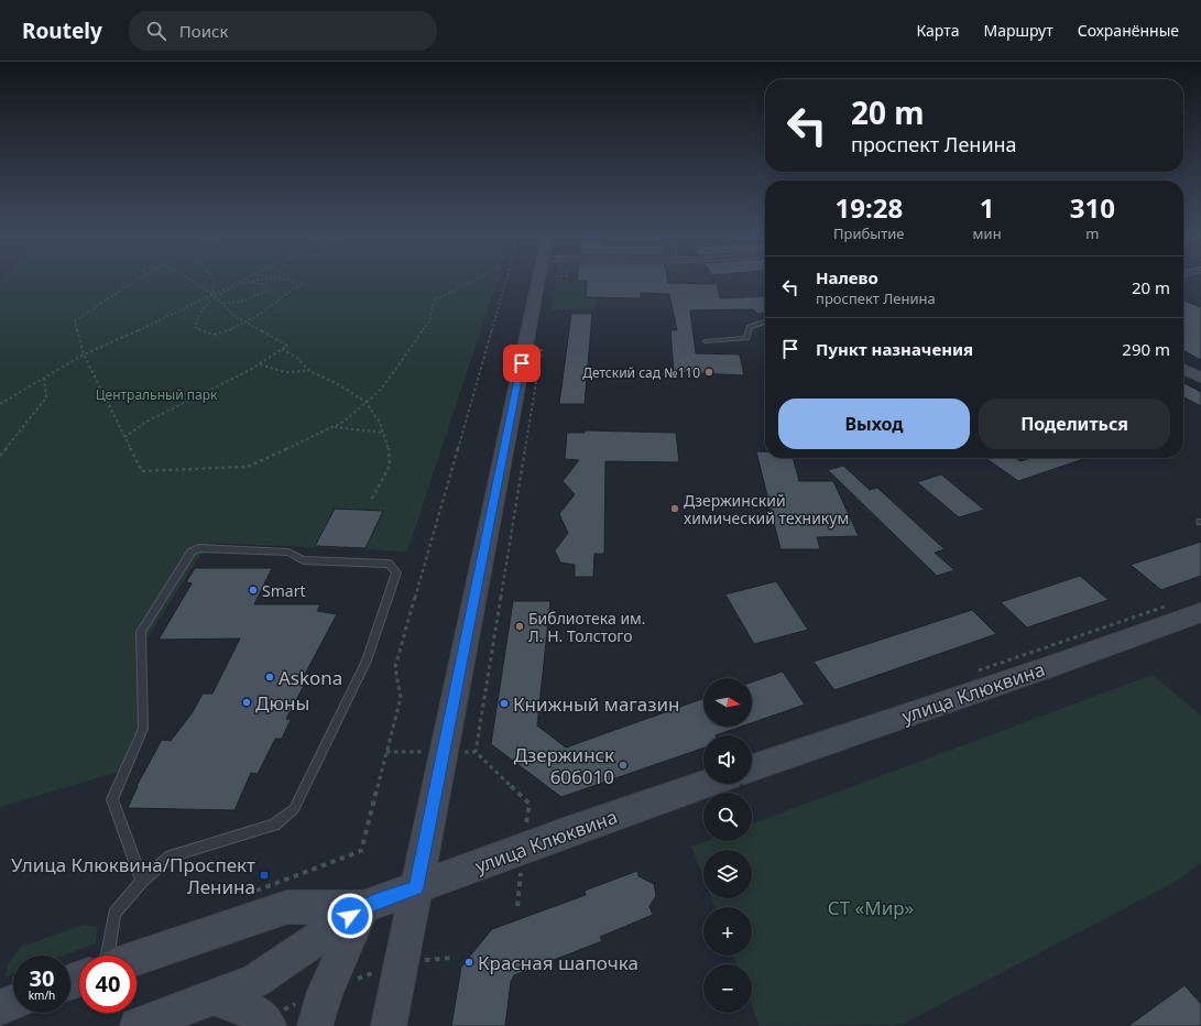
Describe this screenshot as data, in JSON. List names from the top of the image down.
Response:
{
  "streets": {
    "main road": ["улица Клюквина"]
  },
  "parks": ["Центральный парк", "СТ «Мир»"],
  "places": {
    "other": [
      "Детский сад №110",
      "Дзержинский химический техникум",
      "Smart",
      "Библиотека им. Л. Н. Толстого",
      "Askona",
      "Дюны",
      "Книжный магазин",
      "Дзержинск 606010",
      "Красная шапочка"
    ],
    "transit": ["Улица Клюквина/Проспект Ленина"]
  },
  "north": "right",
  "page": {
    "header": "Routely",
    "search": "Поиск",
    "nav": ["Карта", "Маршрут", "Сохранённые"],
    "turn": ["20 m", "проспект Ленина"],
    "eta": [
      "19:28",
      "Прибытие",
      "1",
      "мин",
      "310",
      "m"
    ],
    "list": [
      {
        "name": "Налево",
        "note": "проспект Ленина",
        "value": "20 m"
      },
      {
        "name": "Пункт назначения",
        "value": "290 m"
      }
    ],
    "buttons": ["Выход", "Поделиться"],
    "map_buttons": ["+", "−"],
    "speed": "30 km/h",
    "limit": "40"
  }
}
